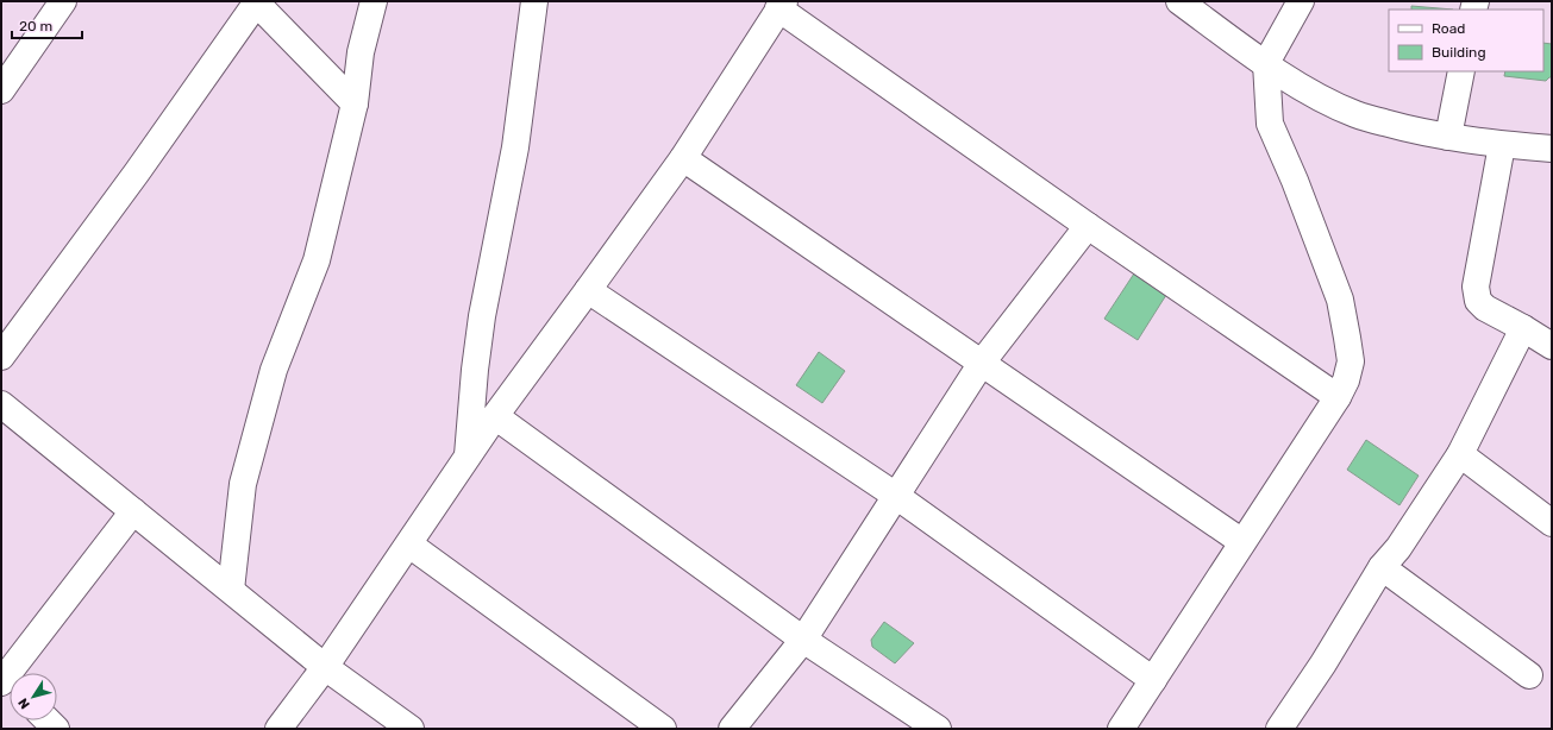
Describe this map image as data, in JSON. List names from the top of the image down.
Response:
{
  "legend": ["Road", "Building"],
  "scale_bar": "20 m",
  "north": "bottom left"
}
